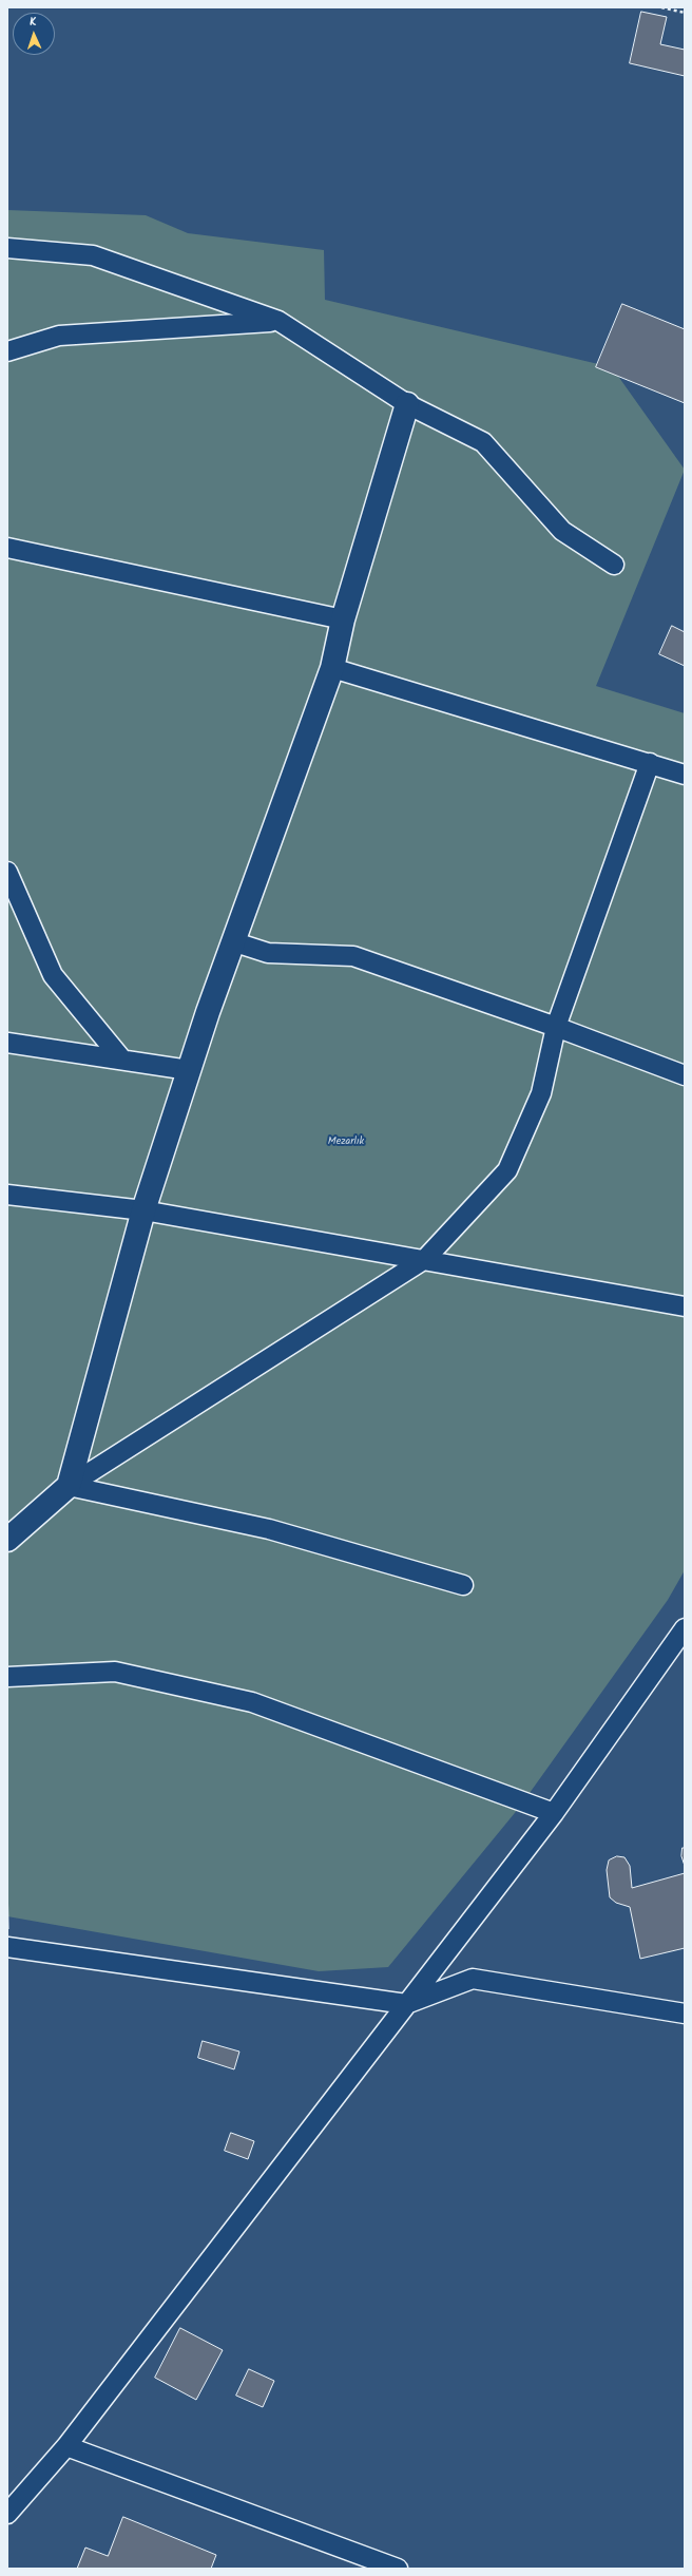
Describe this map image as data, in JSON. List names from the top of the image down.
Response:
{
  "parks": ["Mezarlık"],
  "north": "top"
}
